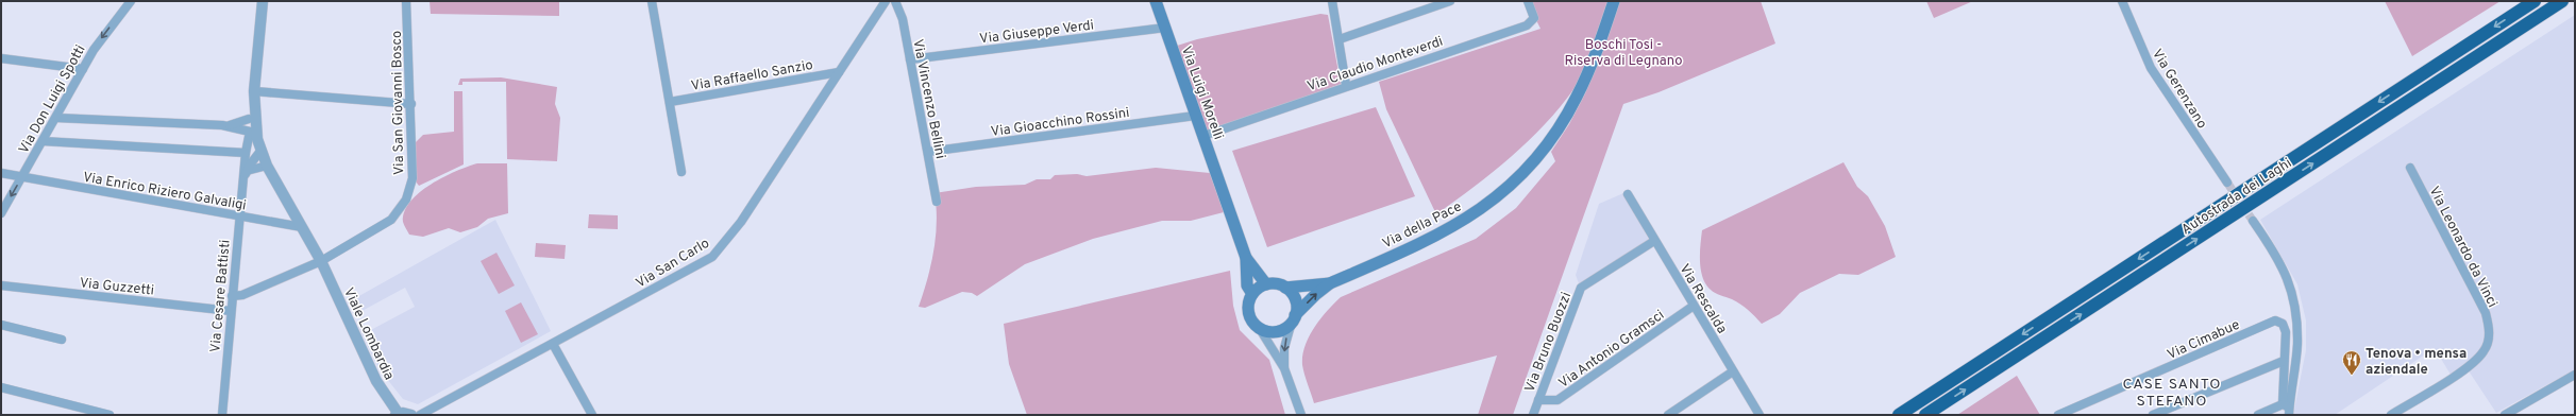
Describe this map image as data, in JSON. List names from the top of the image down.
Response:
{
  "streets": {
    "highway": ["Autostrada dei Laghi"],
    "main road": ["Via Luigi Morelli", "Via della Pace"],
    "street": [
      "Via Giuseppe Verdi",
      "Via Claudio Monteverdi",
      "Via Raffaello Sanzio",
      "Via Gerenzano",
      "Via Don Luigi Spotti",
      "Via Vincenzo Bellini",
      "Via San Giovanni Bosco",
      "Via Gioacchino Rossini",
      "Via Enrico Riziero Galvaligi",
      "Via Leonardo da Vinci",
      "Via San Carlo",
      "Via Guzzetti",
      "Via Cesare Battisti",
      "Via Rescalda",
      "Viale Lombardia",
      "Via Cimabue",
      "Via Bruno Buozzi",
      "Via Antonio Gramsci"
    ]
  },
  "crossings": [
    ["Via Giuseppe Verdi", "Via Luigi Morelli"],
    ["Via Giuseppe Verdi", "Via Vincenzo Bellini"],
    ["Via Claudio Monteverdi", "Via Luigi Morelli"],
    ["Via Raffaello Sanzio", "Via San Carlo"],
    ["Via Luigi Morelli", "Via Gioacchino Rossini"],
    ["Via Don Luigi Spotti", "Via Enrico Riziero Galvaligi"],
    ["Via Vincenzo Bellini", "Via Gioacchino Rossini"],
    ["Via San Giovanni Bosco", "Viale Lombardia"],
    ["Via Enrico Riziero Galvaligi", "Via Cesare Battisti"],
    ["Via Enrico Riziero Galvaligi", "Viale Lombardia"],
    ["Via Guzzetti", "Via Cesare Battisti"],
    ["Via Cesare Battisti", "Viale Lombardia"],
    ["Via Rescalda", "Via Bruno Buozzi"],
    ["Via Rescalda", "Via Antonio Gramsci"],
    ["Via Bruno Buozzi", "Via Antonio Gramsci"]
  ],
  "one_way": ["Via Don Luigi Spotti"],
  "districts": ["CASE SANTO STEFANO"],
  "parks": ["Boschi Tosi - Riserva di Legnano"],
  "places": {
    "restaurant": ["Tenova • mensa aziendale"]
  }
}
